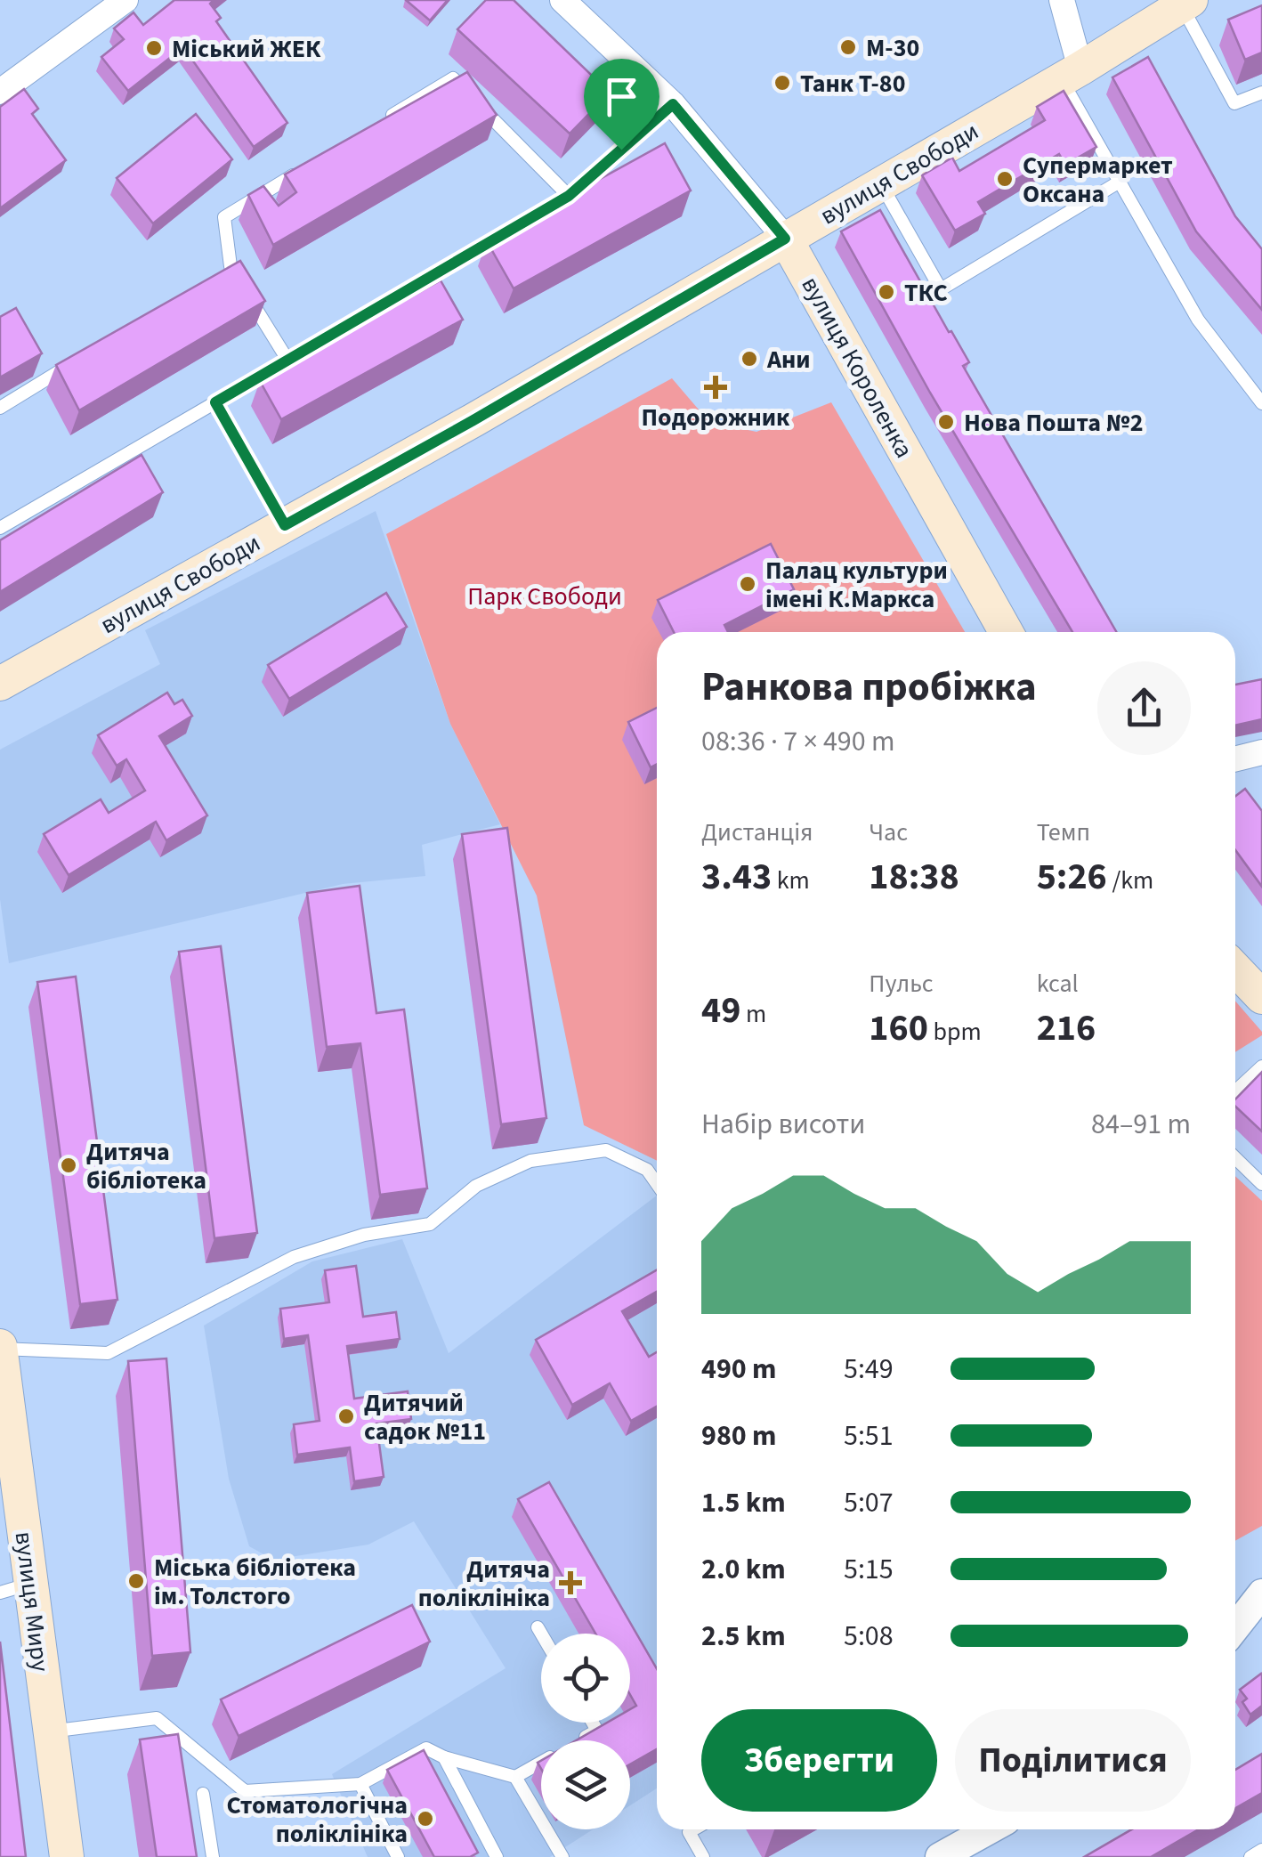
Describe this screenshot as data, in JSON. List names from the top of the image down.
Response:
{
  "streets": {
    "main road": ["вулиця Свободи", "вулиця Короленка", "вулиця Миру"]
  },
  "crossings": [
    ["вулиця Свободи", "вулиця Короленка"]
  ],
  "parks": ["Парк Свободи"],
  "places": {
    "other": [
      "М-30",
      "Міський ЖЕК",
      "Танк Т-80",
      "Супермаркет Оксана",
      "ТКС",
      "Ани",
      "Нова Пошта №2",
      "Палац культури імені К.Маркса",
      "Дитяча бібліотека",
      "Дитячий садок №11",
      "Міська бібліотека ім. Толстого",
      "Стоматологічна поліклініка"
    ],
    "health": ["Подорожник", "Дитяча поліклініка"]
  },
  "page": {
    "heading": ["Ранкова пробіжка", "08:36 · 7 × 490 m"],
    "stats": [
      ["Дистанція", "3.43 km"],
      ["Час", "18:38"],
      ["Темп", "5:26 /km"],
      ["49 m"],
      ["Пульс", "160 bpm"],
      ["kcal", "216"]
    ],
    "chart": ["Набір висоти", "84–91 m"],
    "list": [
      {
        "name": "490 m",
        "note": "5:49"
      },
      {
        "name": "980 m",
        "note": "5:51"
      },
      {
        "name": "1.5 km",
        "note": "5:07"
      },
      {
        "name": "2.0 km",
        "note": "5:15"
      },
      {
        "name": "2.5 km",
        "note": "5:08"
      }
    ],
    "buttons": ["Зберегти", "Поділитися"]
  }
}
